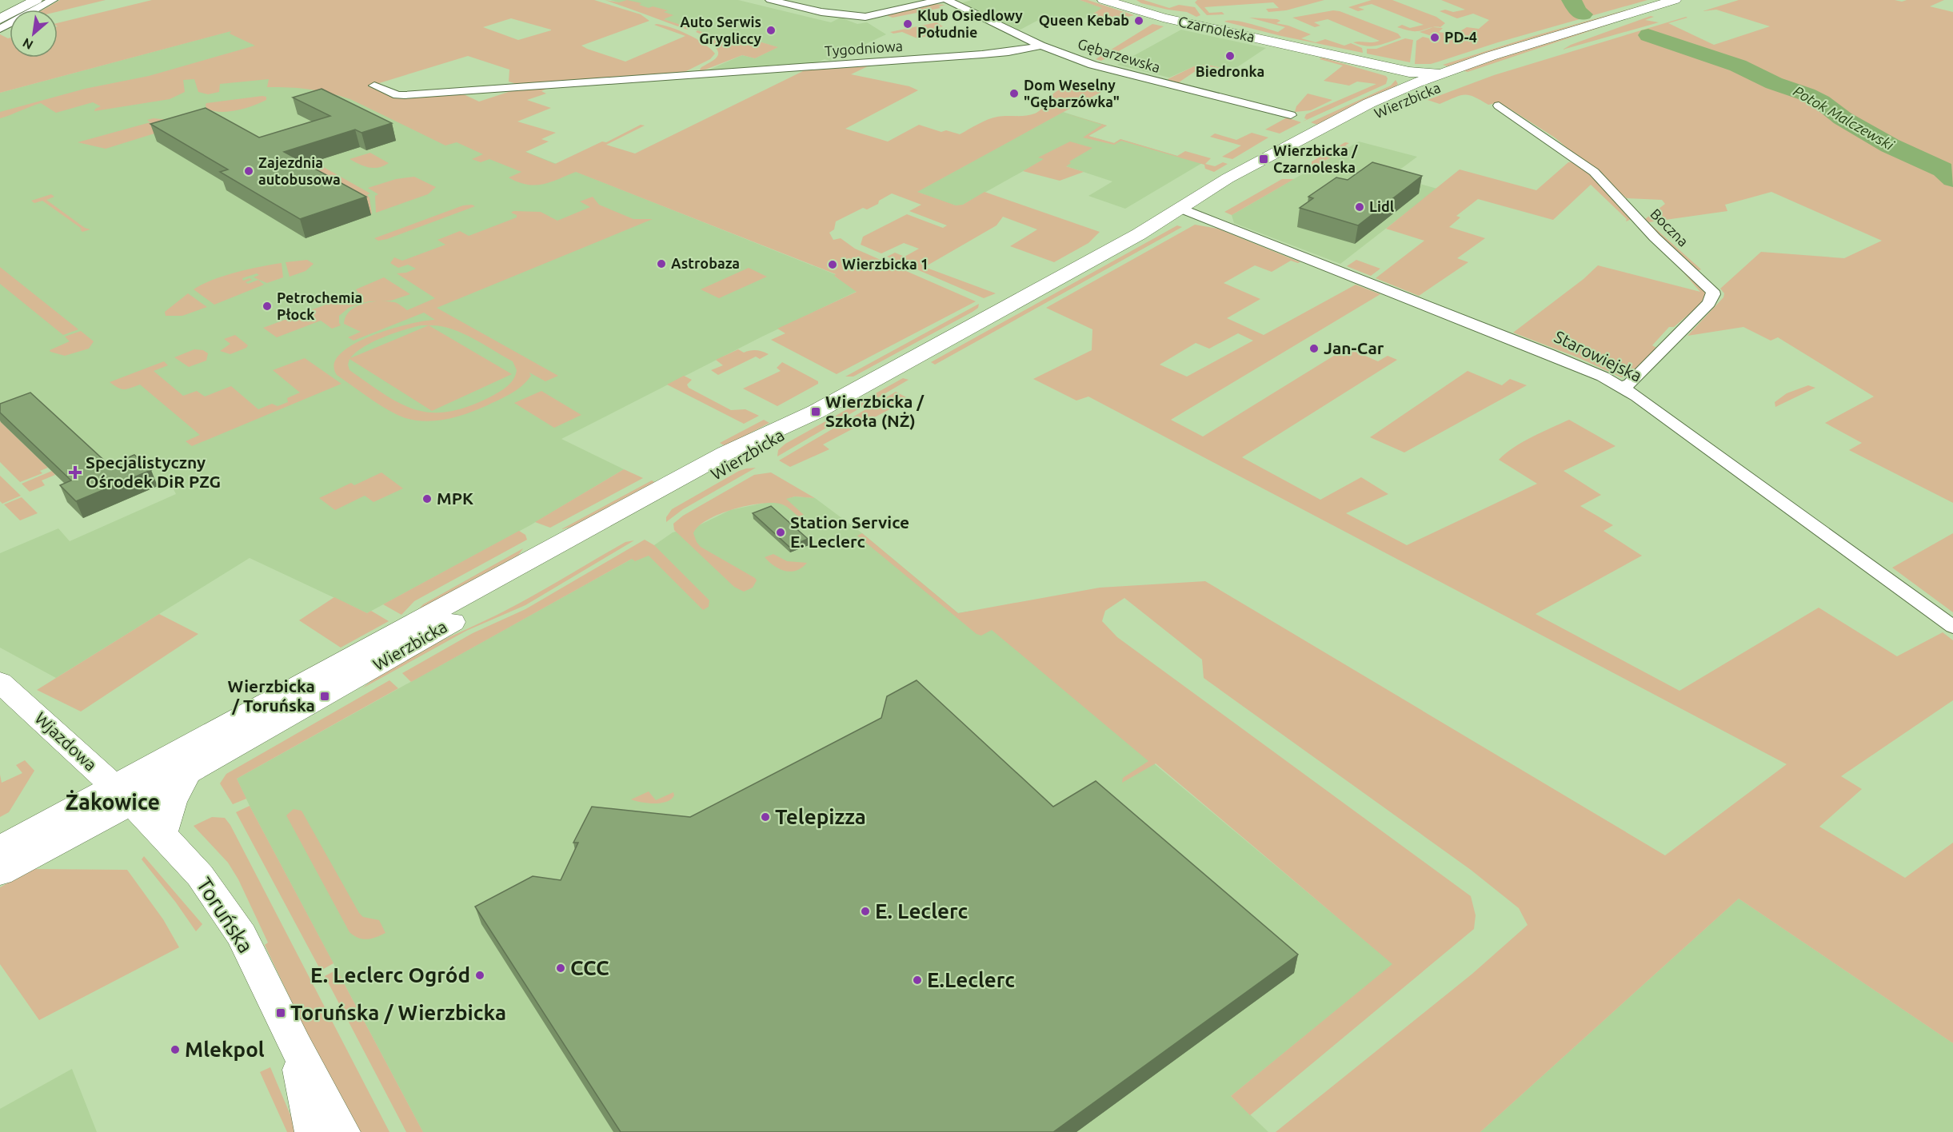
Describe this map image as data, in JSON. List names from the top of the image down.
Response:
{
  "streets": {
    "street": [
      "Czarnoleska",
      "Tygodniowa",
      "Gębarzewska",
      "Wierzbicka",
      "Boczna",
      "Starowiejska",
      "Wjazdowa",
      "Toruńska"
    ]
  },
  "crossings": [
    ["Czarnoleska", "Wierzbicka"],
    ["Tygodniowa", "Gębarzewska"],
    ["Wierzbicka", "Starowiejska"],
    ["Wierzbicka", "Wjazdowa"],
    ["Wierzbicka", "Toruńska"],
    ["Boczna", "Starowiejska"],
    ["Wjazdowa", "Toruńska"]
  ],
  "districts": ["Żakowice"],
  "water": ["Potok Malczewski"],
  "places": {
    "other": [
      "Queen Kebab",
      "Klub Osiedlowy Południe",
      "Auto Serwis Grygliccy",
      "PD-4",
      "Biedronka",
      "Dom Weselny \"Gębarzówka\"",
      "Zajezdnia autobusowa",
      "Lidl",
      "Astrobaza",
      "Wierzbicka 1",
      "Petrochemia Płock",
      "Jan-Car",
      "MPK",
      "Station Service E. Leclerc",
      "Telepizza",
      "E. Leclerc",
      "CCC",
      "E. Leclerc Ogród",
      "E.Leclerc",
      "Mlekpol"
    ],
    "transit": [
      "Wierzbicka / Czarnoleska",
      "Wierzbicka / Szkoła (NŻ)",
      "Wierzbicka / Toruńska",
      "Toruńska / Wierzbicka"
    ],
    "health": ["Specjalistyczny Ośrodek DiR PZG"]
  },
  "north": "bottom left"
}
